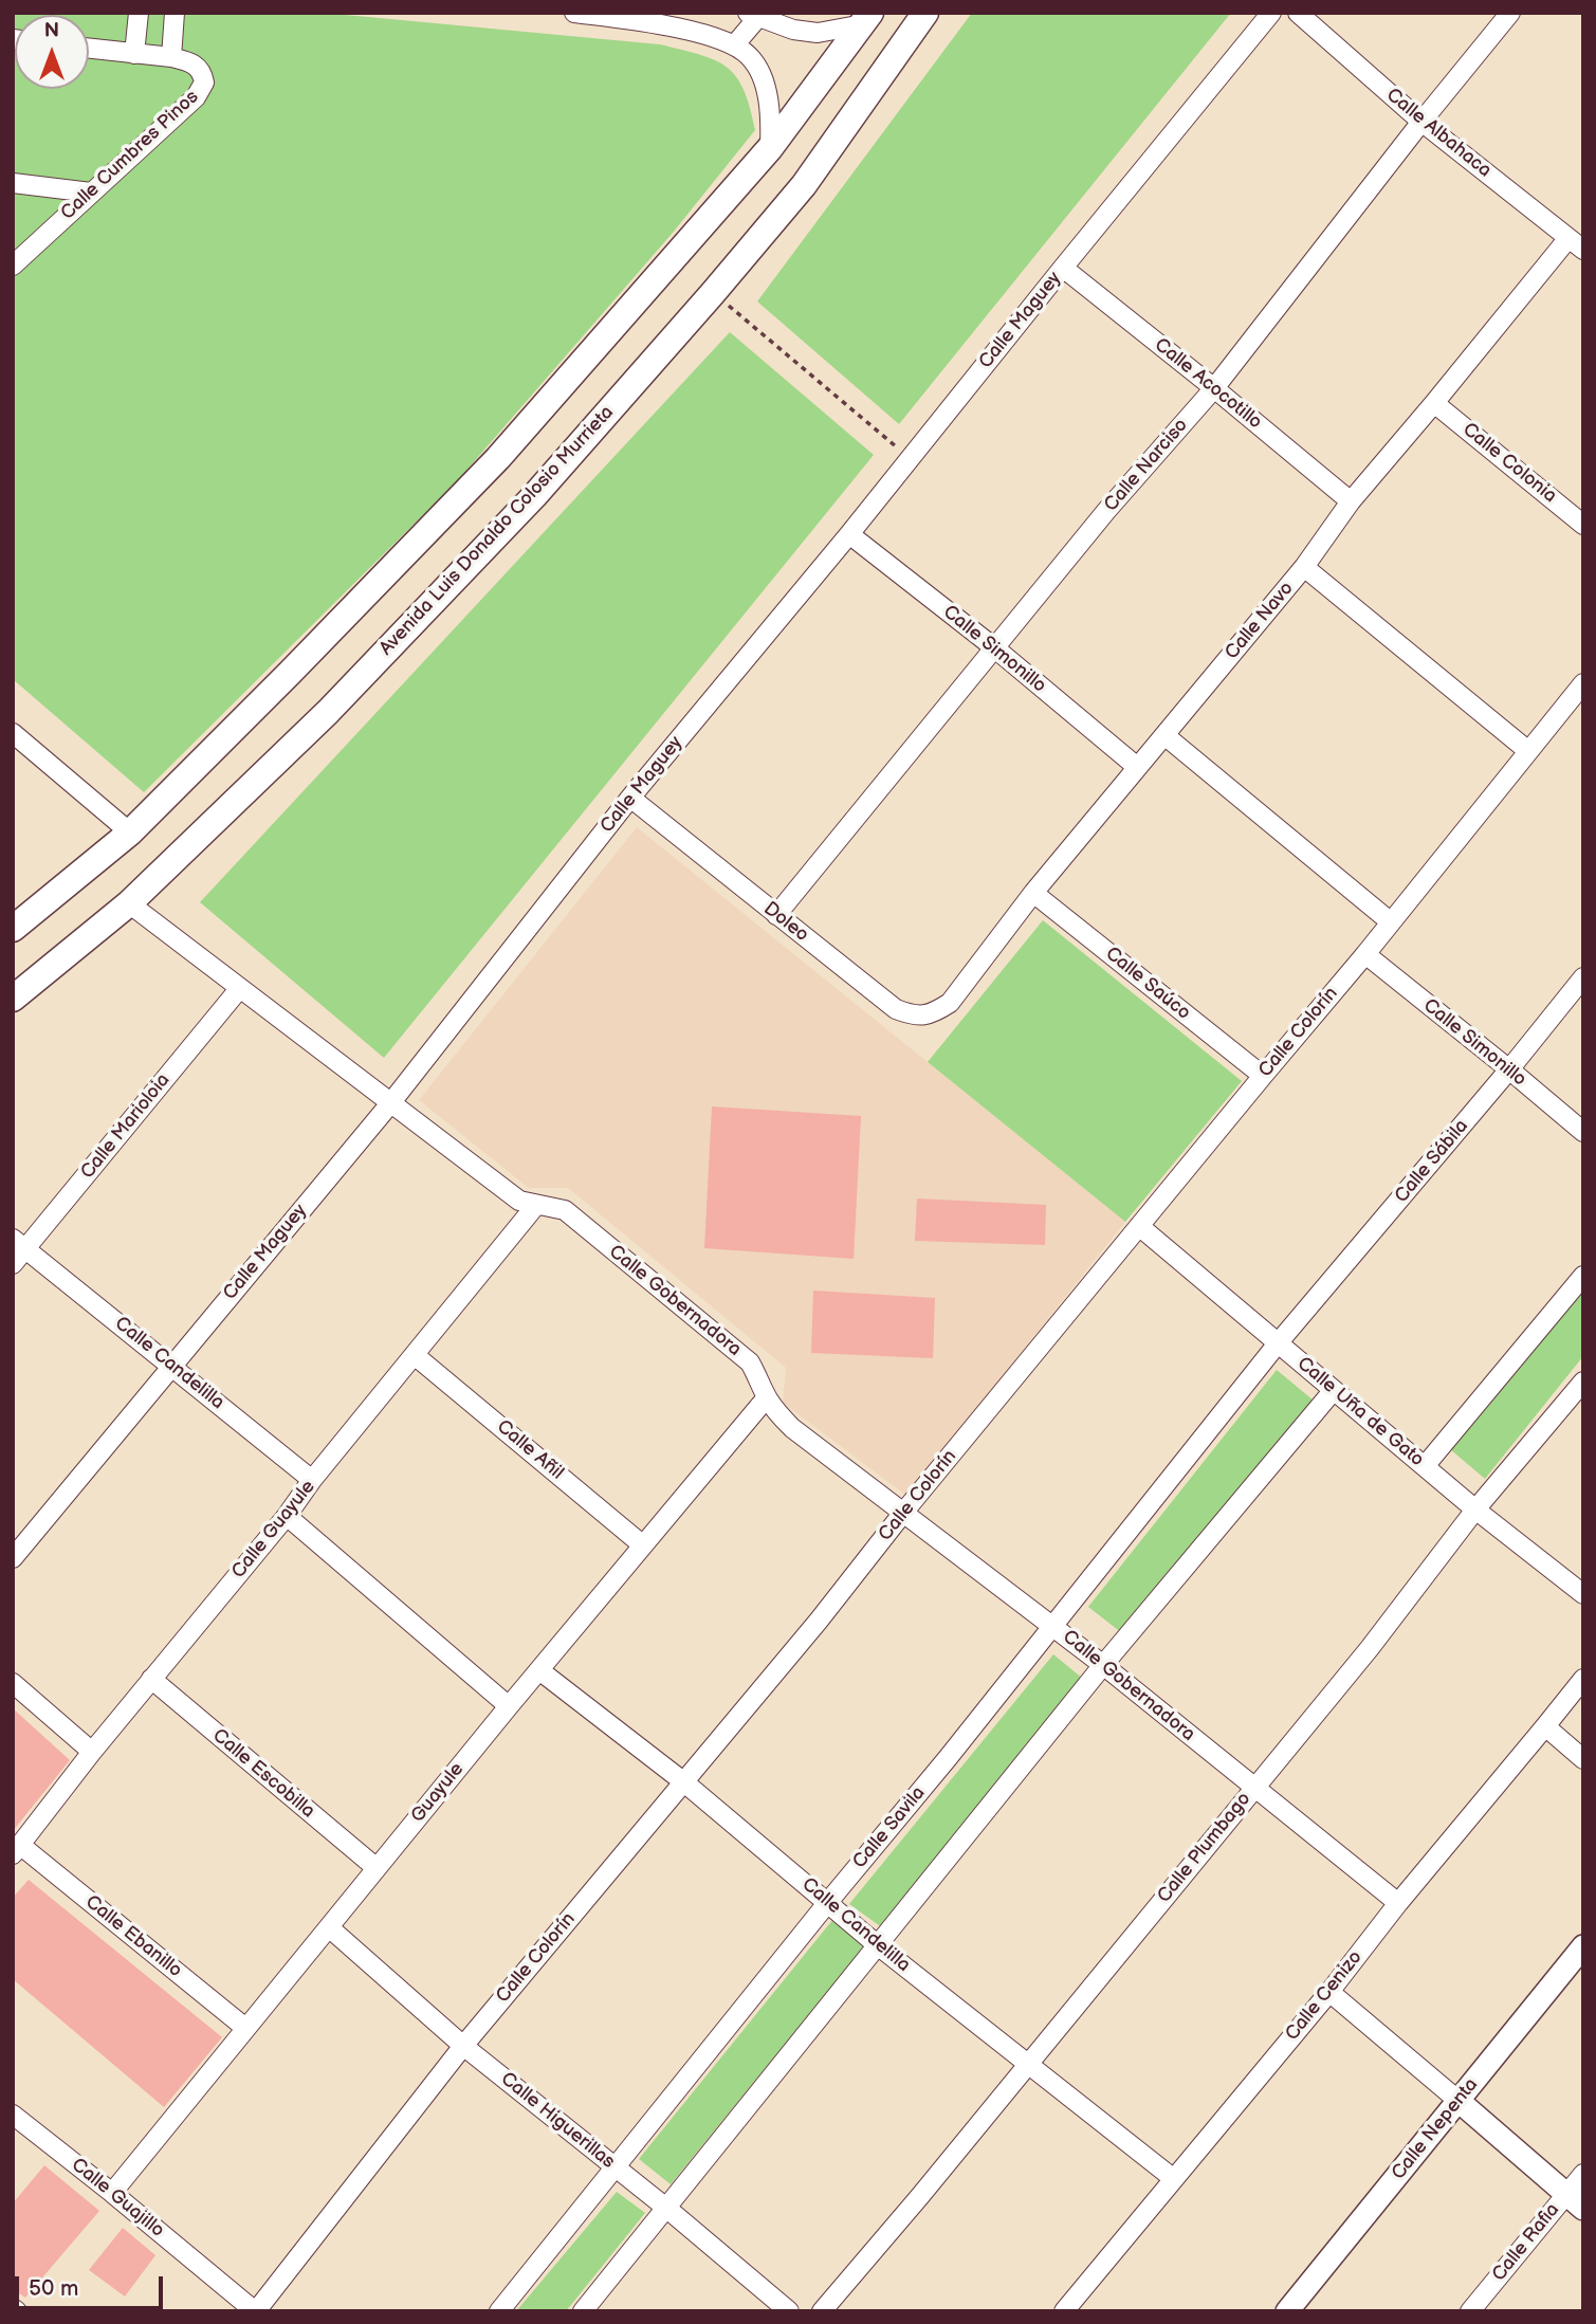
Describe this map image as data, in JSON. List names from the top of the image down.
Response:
{
  "streets": {
    "main road": ["Avenida Luis Donaldo Colosio Murrieta"],
    "street": [
      "Calle Albahaca",
      "Calle Cumbres Pinos",
      "Calle Maguey",
      "Calle Acocotillo",
      "Calle Colonia",
      "Calle Narciso",
      "Calle Navo",
      "Calle Simonillo",
      "Doleo",
      "Calle Saúco",
      "Calle Colorín",
      "Calle Marioloia",
      "Calle Sábila",
      "Calle Gobernadora",
      "Calle Candelilla",
      "Calle Uña de Gato",
      "Calle Añil",
      "Calle Guayule",
      "Calle Escobilla",
      "Guayule",
      "Calle Savila",
      "Calle Plumbago",
      "Calle Ebanillo",
      "Calle Cenizo",
      "Calle Higuerillas",
      "Calle Nepenta",
      "Calle Guajillo",
      "Calle Rafia"
    ]
  },
  "crossings": [
    ["Calle Albahaca", "Calle Narciso"],
    ["Calle Albahaca", "Calle Navo"],
    ["Calle Maguey", "Calle Acocotillo"],
    ["Calle Maguey", "Calle Simonillo"],
    ["Calle Maguey", "Doleo"],
    ["Calle Maguey", "Calle Gobernadora"],
    ["Calle Maguey", "Calle Candelilla"],
    ["Calle Acocotillo", "Calle Narciso"],
    ["Calle Acocotillo", "Calle Navo"],
    ["Calle Colonia", "Calle Navo"],
    ["Calle Narciso", "Calle Simonillo"],
    ["Calle Narciso", "Doleo"],
    ["Avenida Luis Donaldo Colosio Murrieta", "Calle Gobernadora"],
    ["Calle Navo", "Calle Simonillo"],
    ["Calle Navo", "Doleo"],
    ["Calle Navo", "Calle Saúco"],
    ["Calle Simonillo", "Calle Colorín"],
    ["Calle Simonillo", "Calle Sábila"],
    ["Calle Saúco", "Calle Colorín"],
    ["Calle Colorín", "Calle Gobernadora"],
    ["Calle Colorín", "Calle Candelilla"],
    ["Calle Colorín", "Calle Uña de Gato"],
    ["Calle Colorín", "Calle Higuerillas"],
    ["Calle Colorín", "Calle Guajillo"],
    ["Calle Marioloia", "Calle Gobernadora"],
    ["Calle Marioloia", "Calle Candelilla"],
    ["Calle Sábila", "Calle Uña de Gato"],
    ["Calle Sábila", "Calle Savila"],
    ["Calle Gobernadora", "Calle Guayule"],
    ["Calle Gobernadora", "Guayule"],
    ["Calle Gobernadora", "Calle Savila"],
    ["Calle Gobernadora", "Calle Plumbago"],
    ["Calle Gobernadora", "Calle Cenizo"],
    ["Calle Candelilla", "Calle Guayule"],
    ["Calle Candelilla", "Guayule"],
    ["Calle Candelilla", "Calle Savila"],
    ["Calle Candelilla", "Calle Plumbago"],
    ["Calle Candelilla", "Calle Cenizo"],
    ["Calle Uña de Gato", "Calle Savila"],
    ["Calle Uña de Gato", "Calle Plumbago"],
    ["Calle Añil", "Calle Guayule"],
    ["Calle Añil", "Guayule"],
    ["Calle Guayule", "Calle Escobilla"],
    ["Calle Guayule", "Calle Ebanillo"],
    ["Calle Escobilla", "Guayule"],
    ["Guayule", "Calle Ebanillo"],
    ["Guayule", "Calle Higuerillas"],
    ["Guayule", "Calle Guajillo"],
    ["Calle Savila", "Calle Higuerillas"]
  ],
  "scale_bar": "50 m",
  "north": "top"
}
